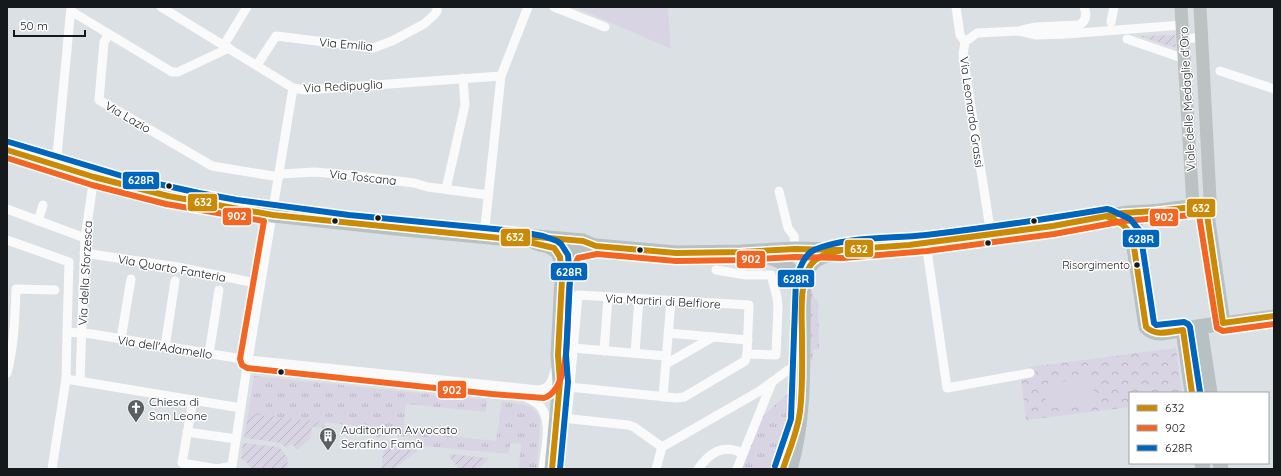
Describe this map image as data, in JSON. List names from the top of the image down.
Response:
{
  "streets": {
    "main road": ["Viale delle Medaglie d'Oro"],
    "street": [
      "Via Emilia",
      "Via Redipuglia",
      "Via Leonardo Grassi",
      "Via Lazio",
      "Via Toscana",
      "Via Quarto Fanteria",
      "Via della Sforzesca",
      "Via Martiri di Belfiore",
      "Via dell'Adamello"
    ]
  },
  "crossings": [
    ["Via Emilia", "Via Redipuglia"],
    ["Viale delle Medaglie d'Oro", "Via Leonardo Grassi"],
    ["Via Lazio", "Via Toscana"],
    ["Via Quarto Fanteria", "Via della Sforzesca"],
    ["Via della Sforzesca", "Via dell'Adamello"]
  ],
  "places": {
    "other": ["Risorgimento"],
    "church": ["Chiesa di San Leone"],
    "building": ["Auditorium Avvocato Serafino Famà"]
  },
  "lines": ["transit line 628R", "transit line 632", "transit line 902"],
  "legend": ["632", "902", "628R"],
  "scale_bar": "50 m"
}
